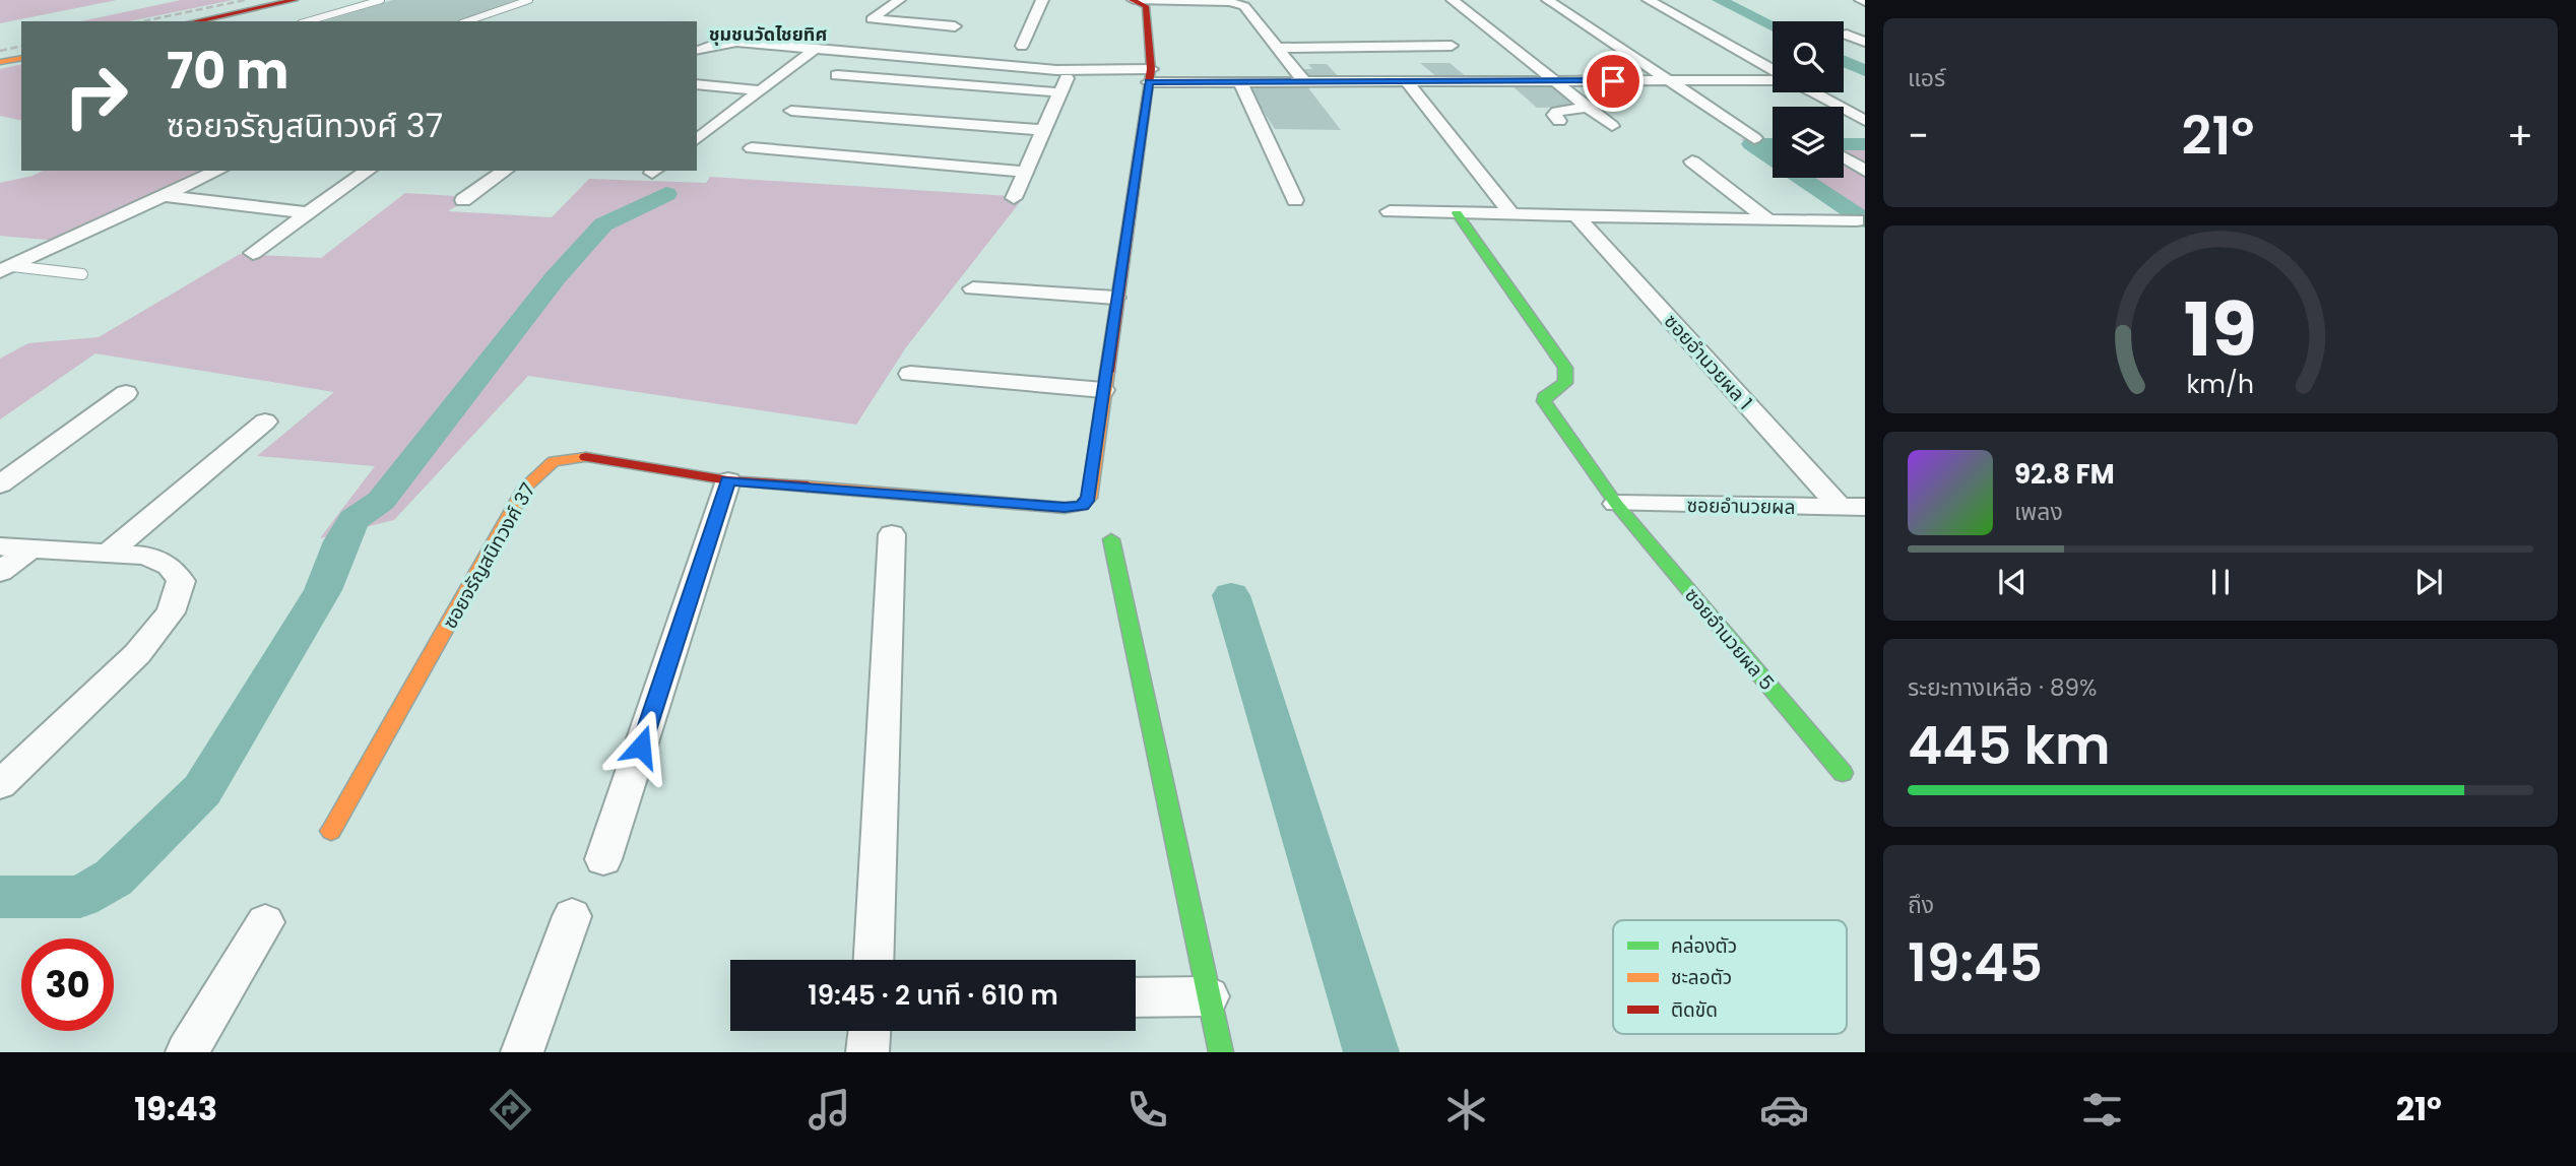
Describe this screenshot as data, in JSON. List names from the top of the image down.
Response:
{
  "streets": {
    "street": [
      "ซอยอำนวยผล 1",
      "ซอยอำนวยผล",
      "ซอยจรัญสนิทวงศ์ 37",
      "ซอยอำนวยผล 5"
    ]
  },
  "crossings": [
    ["ซอยอำนวยผล 1", "ซอยอำนวยผล"],
    ["ซอยอำนวยผล", "ซอยอำนวยผล 5"]
  ],
  "districts": ["ชุมชนวัดไชยทิศ"],
  "legend": ["คล่องตัว", "ชะลอตัว", "ติดขัด"],
  "page": {
    "tile": [
      "แอร์",
      ["ระยะทางเหลือ · 89%", "445 km"],
      ["ถึง", "19:45"]
    ],
    "turn": ["70 m", "ซอยจรัญสนิทวงศ์ 37"],
    "heat": ["−", "21°", "+"],
    "song": ["92.8 FM", "เพลง"],
    "limit": "30",
    "trip": "19:45 · 2 นาที · 610 m",
    "tabs": ["19:43", "21°"],
    "gauge": ["19", "km/h"]
  }
}
